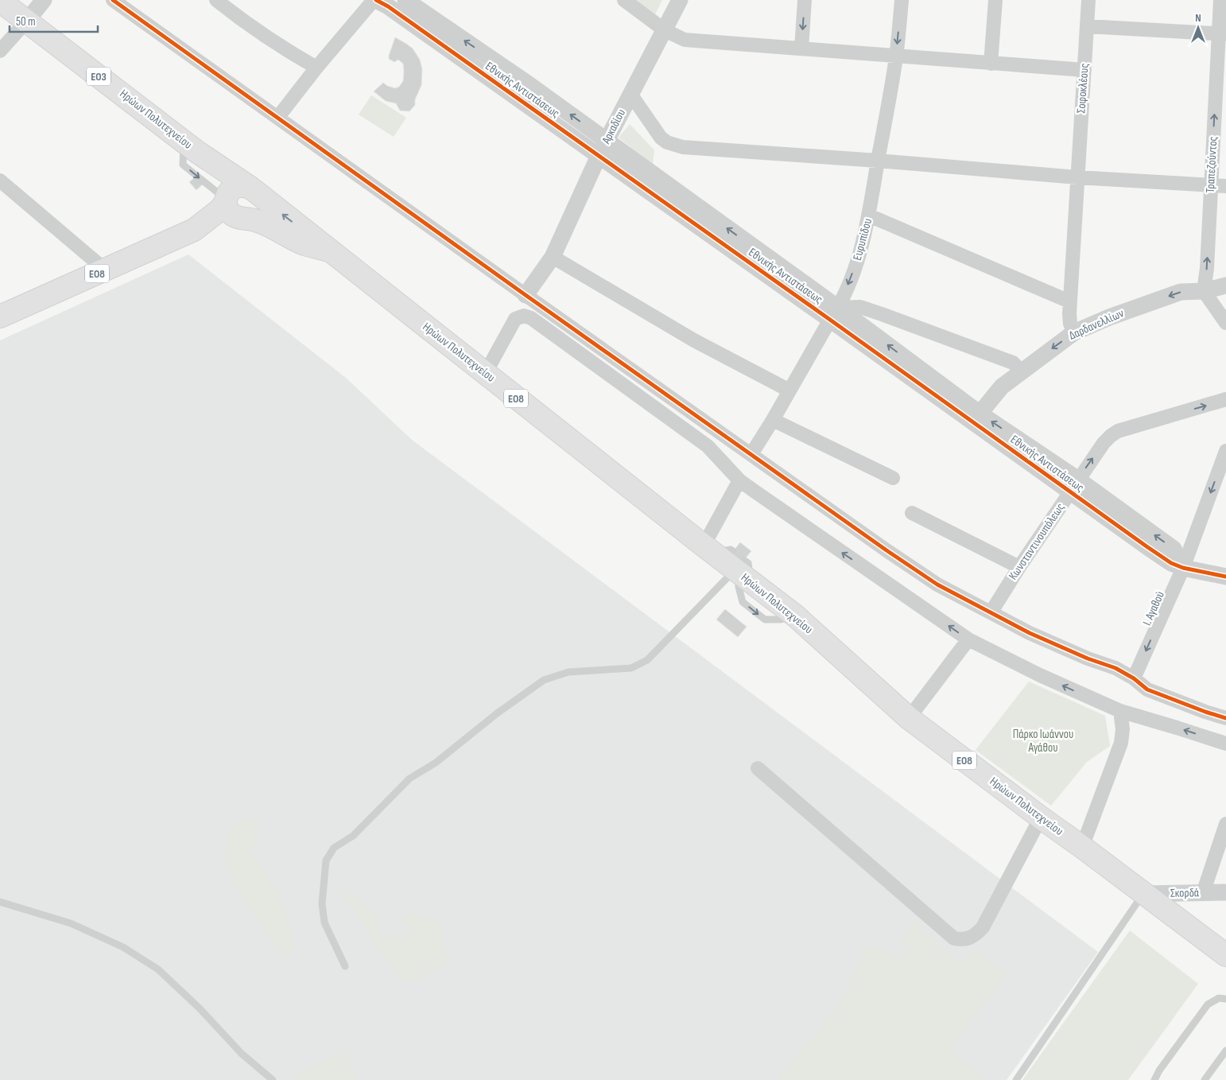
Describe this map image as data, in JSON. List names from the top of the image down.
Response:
{
  "streets": {
    "main road": ["ΕΟ3", "Ηρώων Πολυτεχνείου", "ΕΟ8"],
    "street": [
      "Σοφοκλέους",
      "Εθνικής Αντιστάσεως",
      "Αρκαδίου",
      "Τραπεζούντος",
      "Ευρυπίδου",
      "Δαρδανελλίων",
      "Κωνσταντινουπόλεως",
      "Ι. Αγαθού",
      "Σκορδά"
    ]
  },
  "crossings": [
    ["Σοφοκλέους", "Δαρδανελλίων"],
    ["Εθνικής Αντιστάσεως", "Αρκαδίου"],
    ["Εθνικής Αντιστάσεως", "Ευρυπίδου"],
    ["Εθνικής Αντιστάσεως", "Δαρδανελλίων"],
    ["Εθνικής Αντιστάσεως", "Κωνσταντινουπόλεως"],
    ["Εθνικής Αντιστάσεως", "Ι. Αγαθού"],
    ["Ηρώων Πολυτεχνείου", "ΕΟ8"],
    ["Ηρώων Πολυτεχνείου", "Σκορδά"],
    ["Τραπεζούντος", "Δαρδανελλίων"]
  ],
  "one_way": [
    "Τραπεζούντος",
    "Δαρδανελλίων",
    "Κωνσταντινουπόλεως",
    "Ι. Αγαθού"
  ],
  "parks": ["Πάρκο Ιωάννου Αγάθου"],
  "scale_bar": "50 m",
  "north": "top"
}
